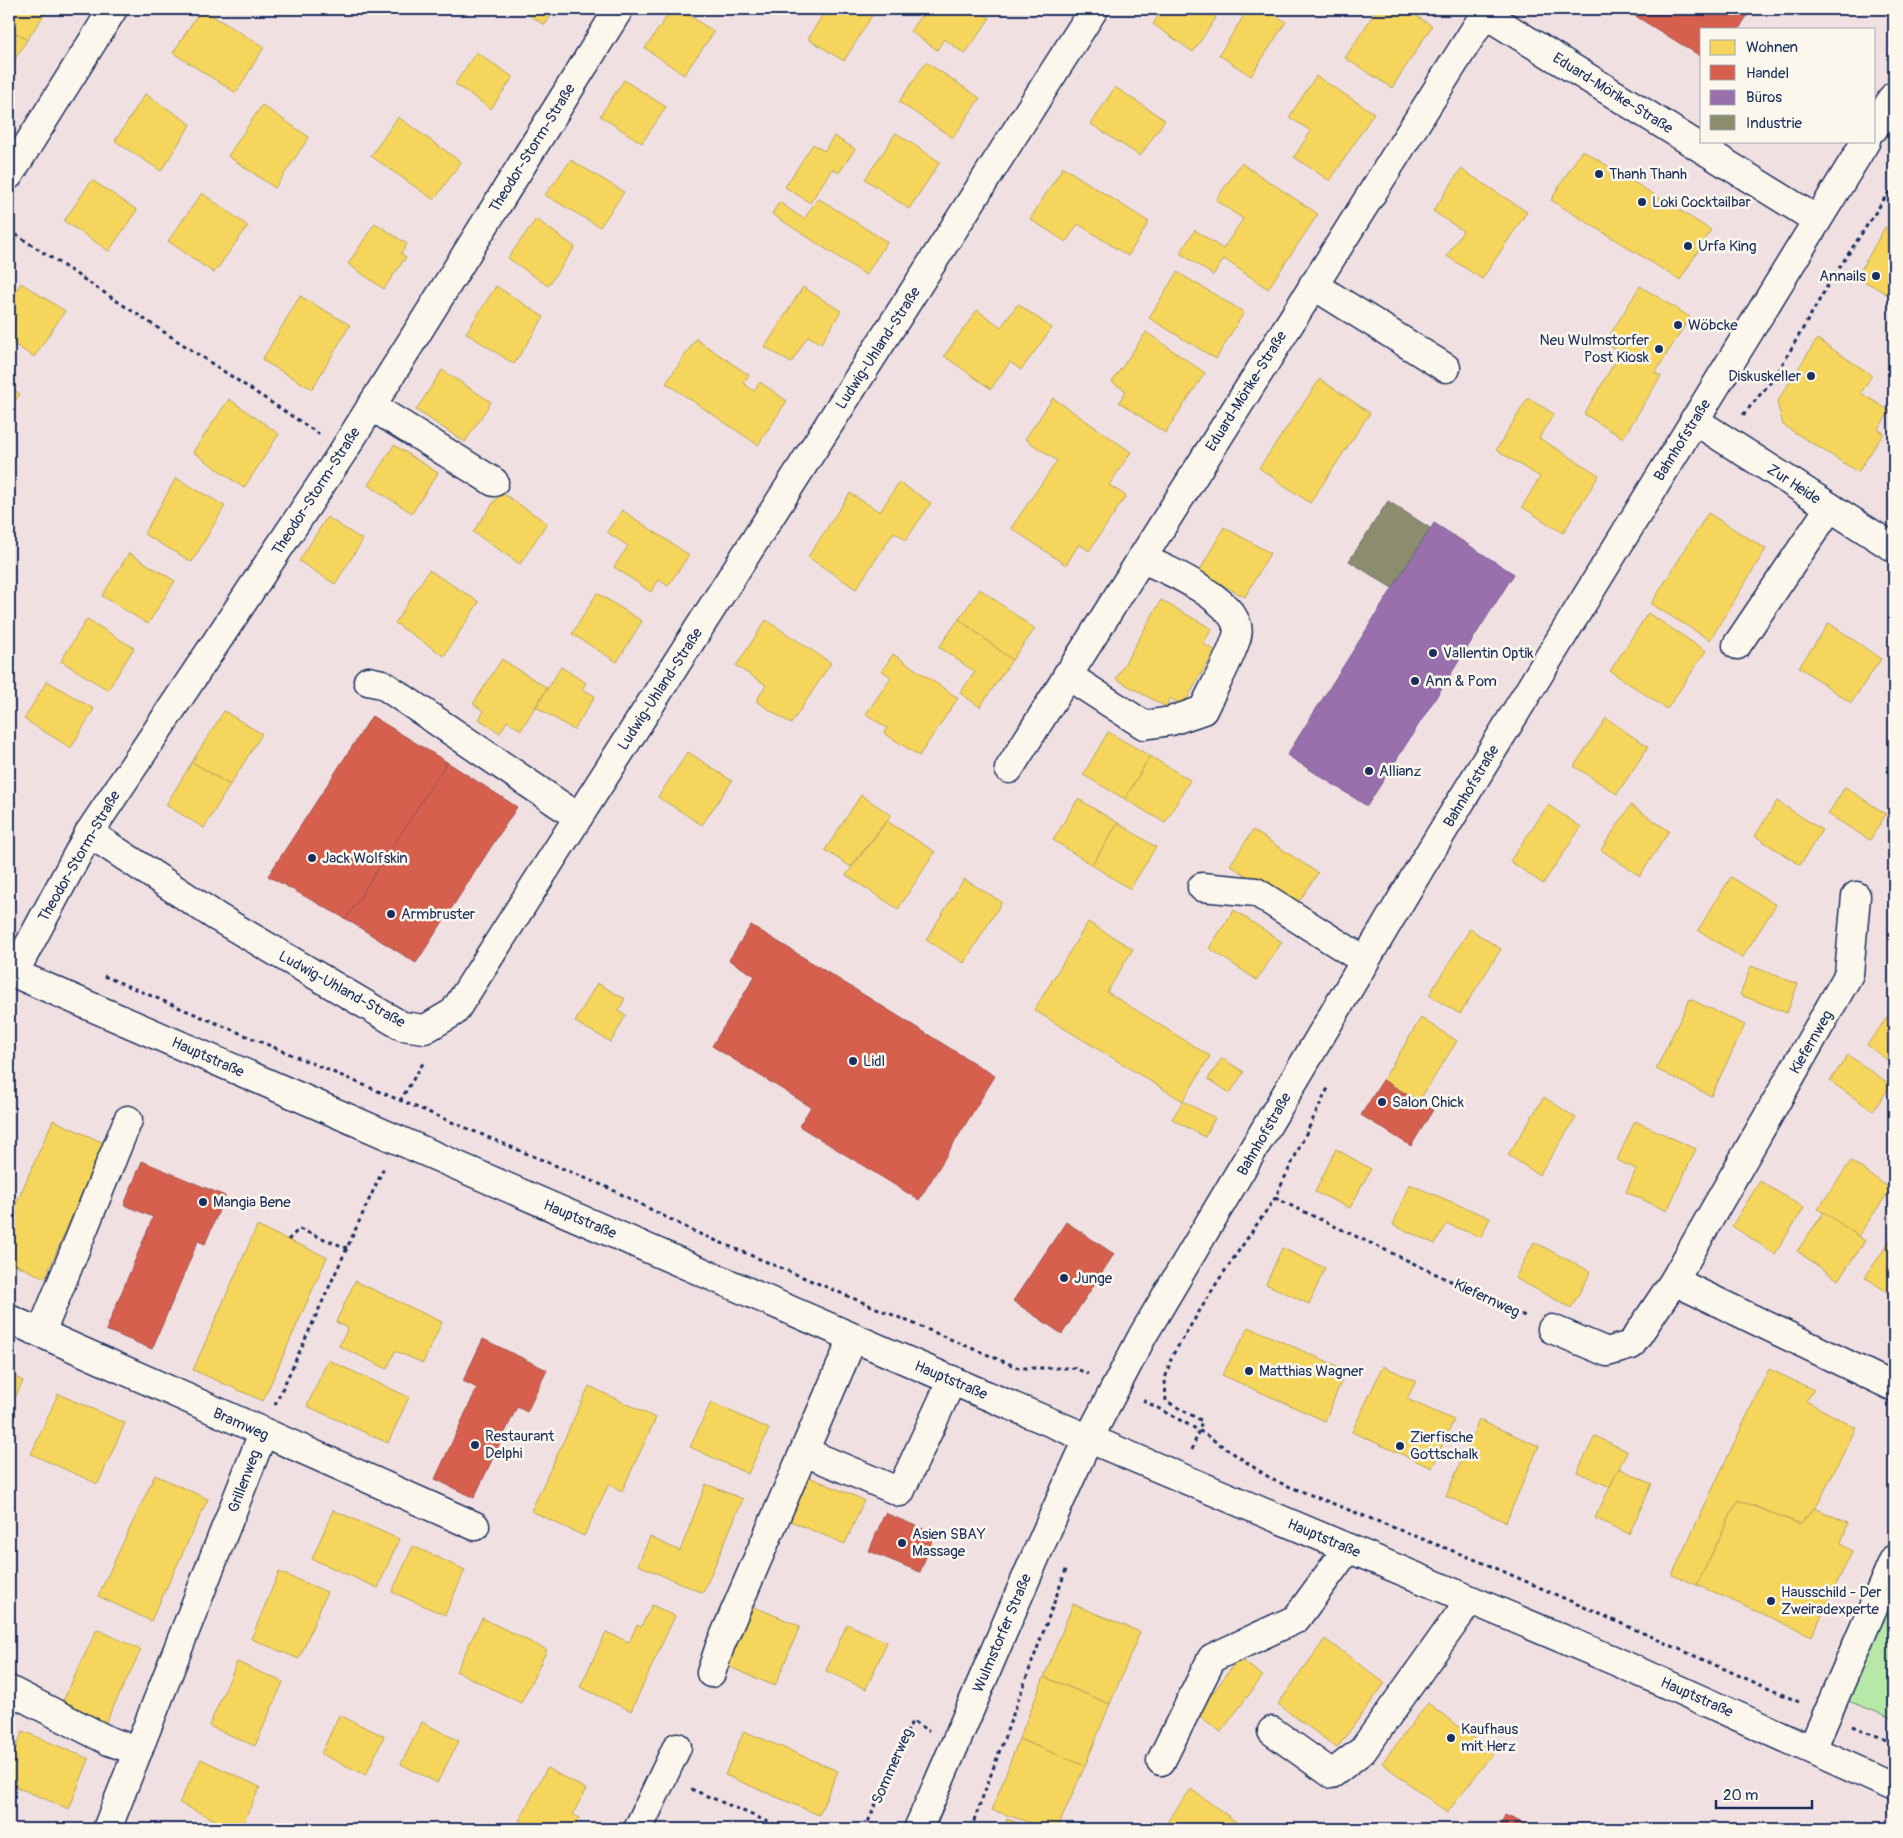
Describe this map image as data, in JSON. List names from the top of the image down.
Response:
{
  "streets": {
    "street": [
      "Eduard-Mörike-Straße",
      "Theodor-Storm-Straße",
      "Ludwig-Uhland-Straße",
      "Bahnhofstraße",
      "Zur Heide",
      "Kiefernweg",
      "Hauptstraße",
      "Bramweg",
      "Grillenweg",
      "Wulmstorfer Straße"
    ],
    "path": ["Sommerweg"]
  },
  "crossings": [
    ["Eduard-Mörike-Straße", "Bahnhofstraße"],
    ["Theodor-Storm-Straße", "Ludwig-Uhland-Straße"],
    ["Theodor-Storm-Straße", "Hauptstraße"],
    ["Bahnhofstraße", "Zur Heide"],
    ["Bahnhofstraße", "Hauptstraße"],
    ["Bahnhofstraße", "Wulmstorfer Straße"],
    ["Hauptstraße", "Grillenweg"],
    ["Hauptstraße", "Wulmstorfer Straße"],
    ["Bramweg", "Grillenweg"],
    ["Wulmstorfer Straße", "Sommerweg"]
  ],
  "places": [
    "Thanh Thanh",
    "Loki Cocktailbar",
    "Urfa King",
    "Annails",
    "Wöbcke",
    "Neu Wulmstorfer Post Kiosk",
    "Diskuskeller",
    "Vallentin Optik",
    "Ann & Pom",
    "Allianz",
    "Jack Wolfskin",
    "Armbruster",
    "Lidl",
    "Salon Chick",
    "Mangia Bene",
    "Junge",
    "Matthias Wagner",
    "Restaurant Delphi",
    "Zierfische Gottschalk",
    "Asien SBAY Massage",
    "Hausschild - Der Zweiradexperte",
    "Kaufhaus mit Herz"
  ],
  "legend": [
    "Wohnen",
    "Handel",
    "Büros",
    "Industrie"
  ],
  "scale_bar": "20 m"
}
